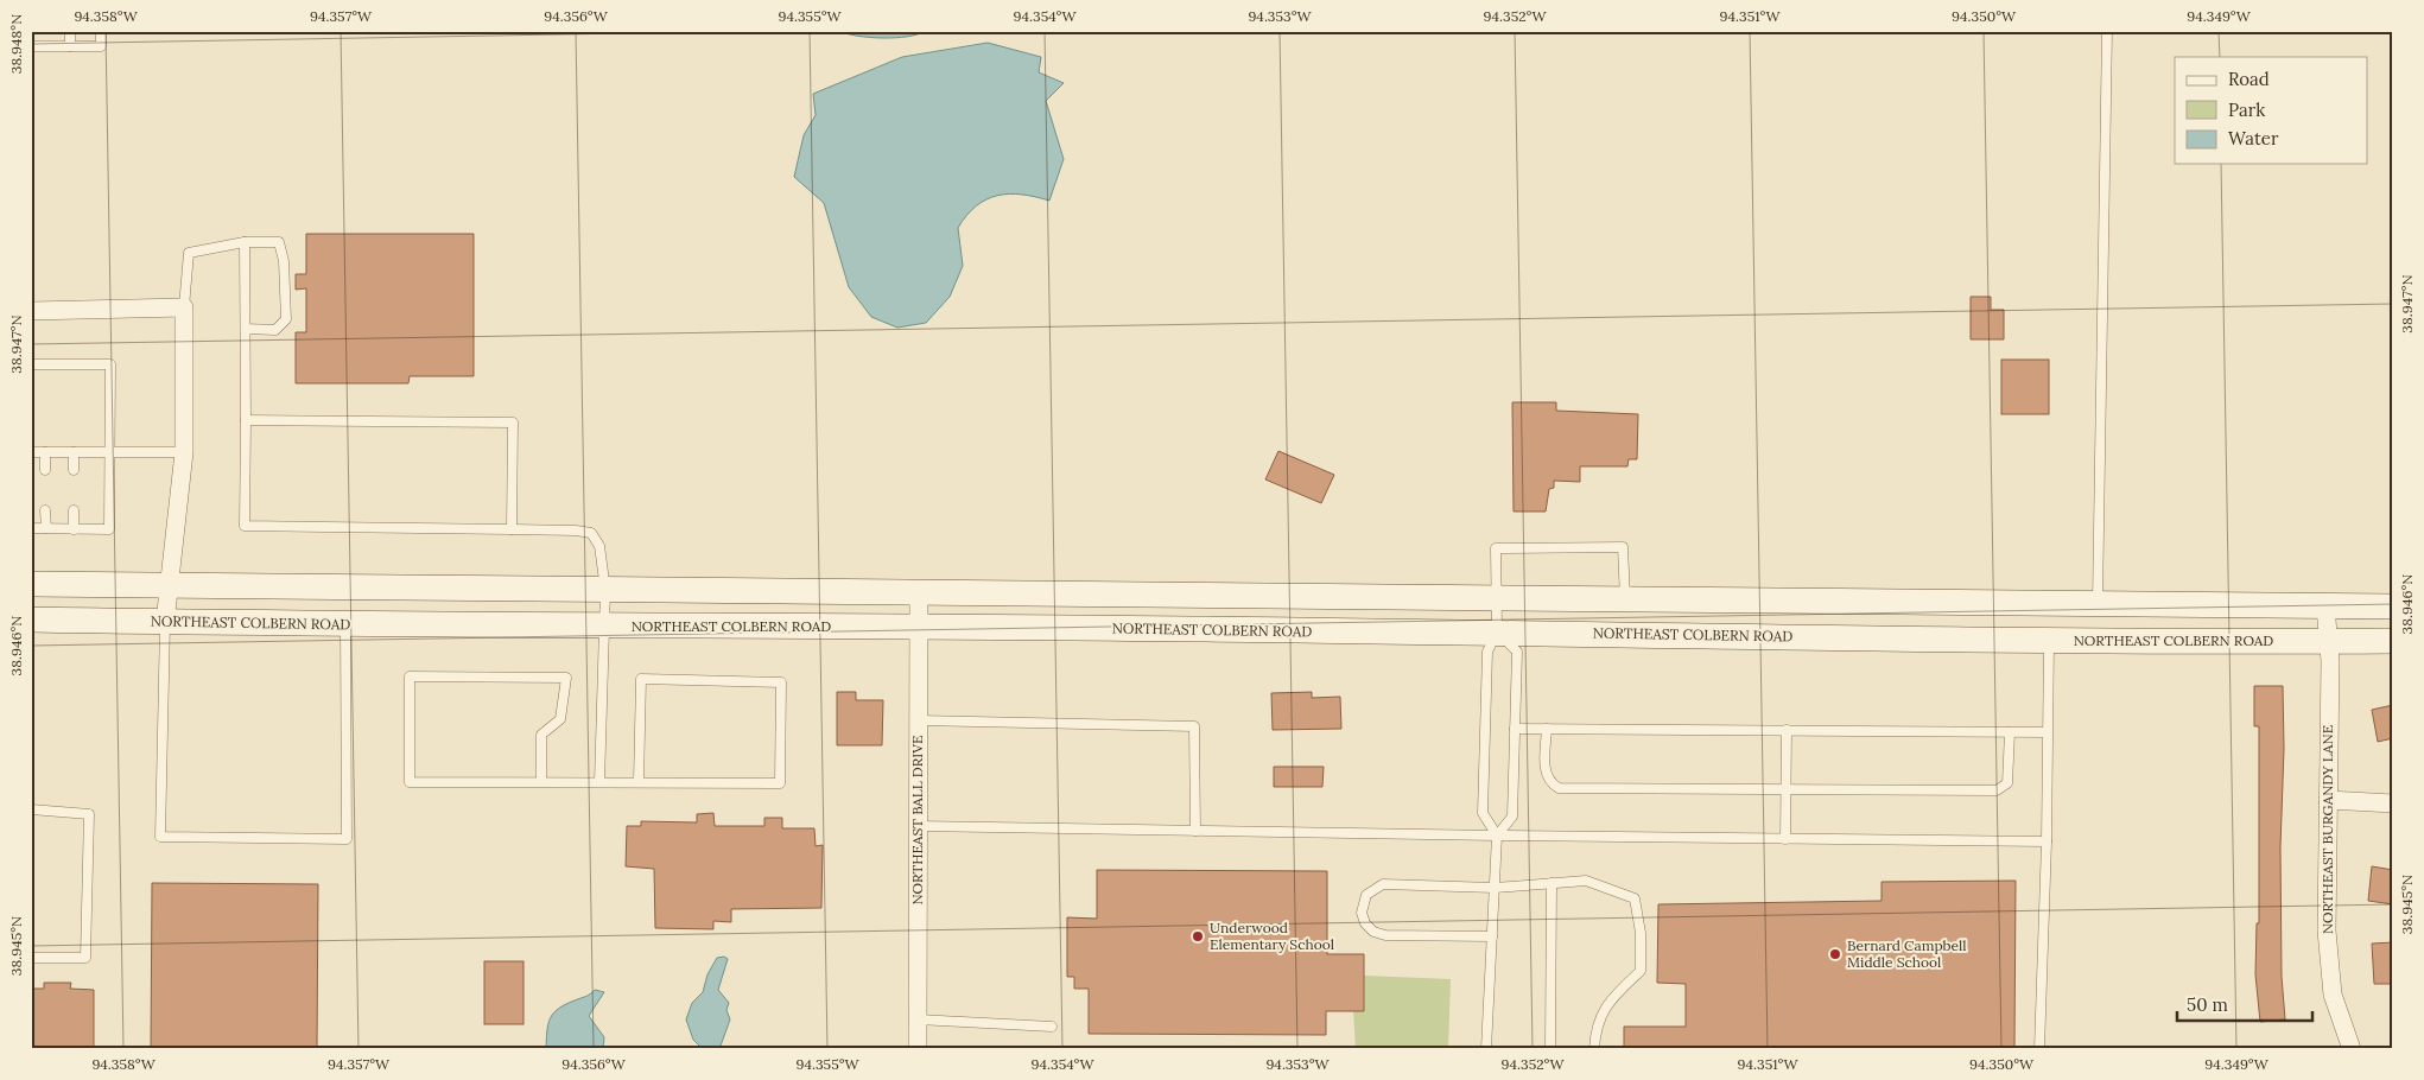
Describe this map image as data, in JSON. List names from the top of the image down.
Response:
{
  "streets": {
    "main road": ["NORTHEAST COLBERN ROAD"],
    "street": ["NORTHEAST BALL DRIVE", "NORTHEAST BURGANDY LANE"]
  },
  "crossings": [
    ["NORTHEAST COLBERN ROAD", "NORTHEAST BALL DRIVE"],
    ["NORTHEAST COLBERN ROAD", "NORTHEAST BURGANDY LANE"]
  ],
  "places": ["Underwood Elementary School", "Bernard Campbell Middle School"],
  "legend": ["Road", "Park", "Water"],
  "scale_bar": "50 m",
  "coordinates": [
    "94.358°W",
    "94.357°W",
    "94.356°W",
    "94.355°W",
    "94.354°W",
    "94.353°W",
    "94.352°W",
    "94.351°W",
    "94.350°W",
    "94.349°W",
    "38.948°N",
    "38.947°N",
    "38.946°N",
    "38.945°N"
  ]
}
